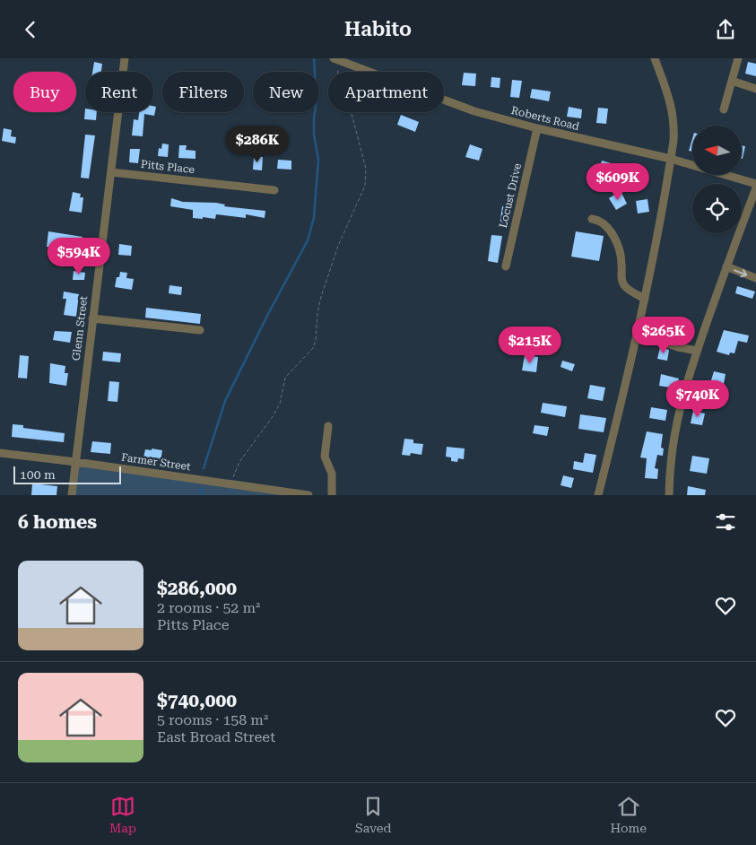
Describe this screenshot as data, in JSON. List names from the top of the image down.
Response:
{
  "streets": {
    "street": [
      "Roberts Road",
      "Pitts Place",
      "Locust Drive",
      "Glenn Street",
      "Farmer Street"
    ]
  },
  "crossings": [
    ["Roberts Road", "Locust Drive"],
    ["Pitts Place", "Glenn Street"],
    ["Glenn Street", "Farmer Street"]
  ],
  "scale_bar": "100 m",
  "north": "left",
  "page": {
    "header": "Habito",
    "chip": [
      "Buy",
      "Rent",
      "Filters",
      "New",
      "Apartment"
    ],
    "price": [
      "$286K",
      "$609K",
      "$594K",
      "$265K",
      "$215K",
      "$740K"
    ],
    "scale": "100 m",
    "heading": "6 homes",
    "list": [
      {
        "name": "$286,000",
        "note": "2 rooms · 52 m² · Pitts Place"
      },
      {
        "name": "$740,000",
        "note": "5 rooms · 158 m² · East Broad Street"
      }
    ],
    "tabs": ["Map", "Saved", "Home"]
  }
}
